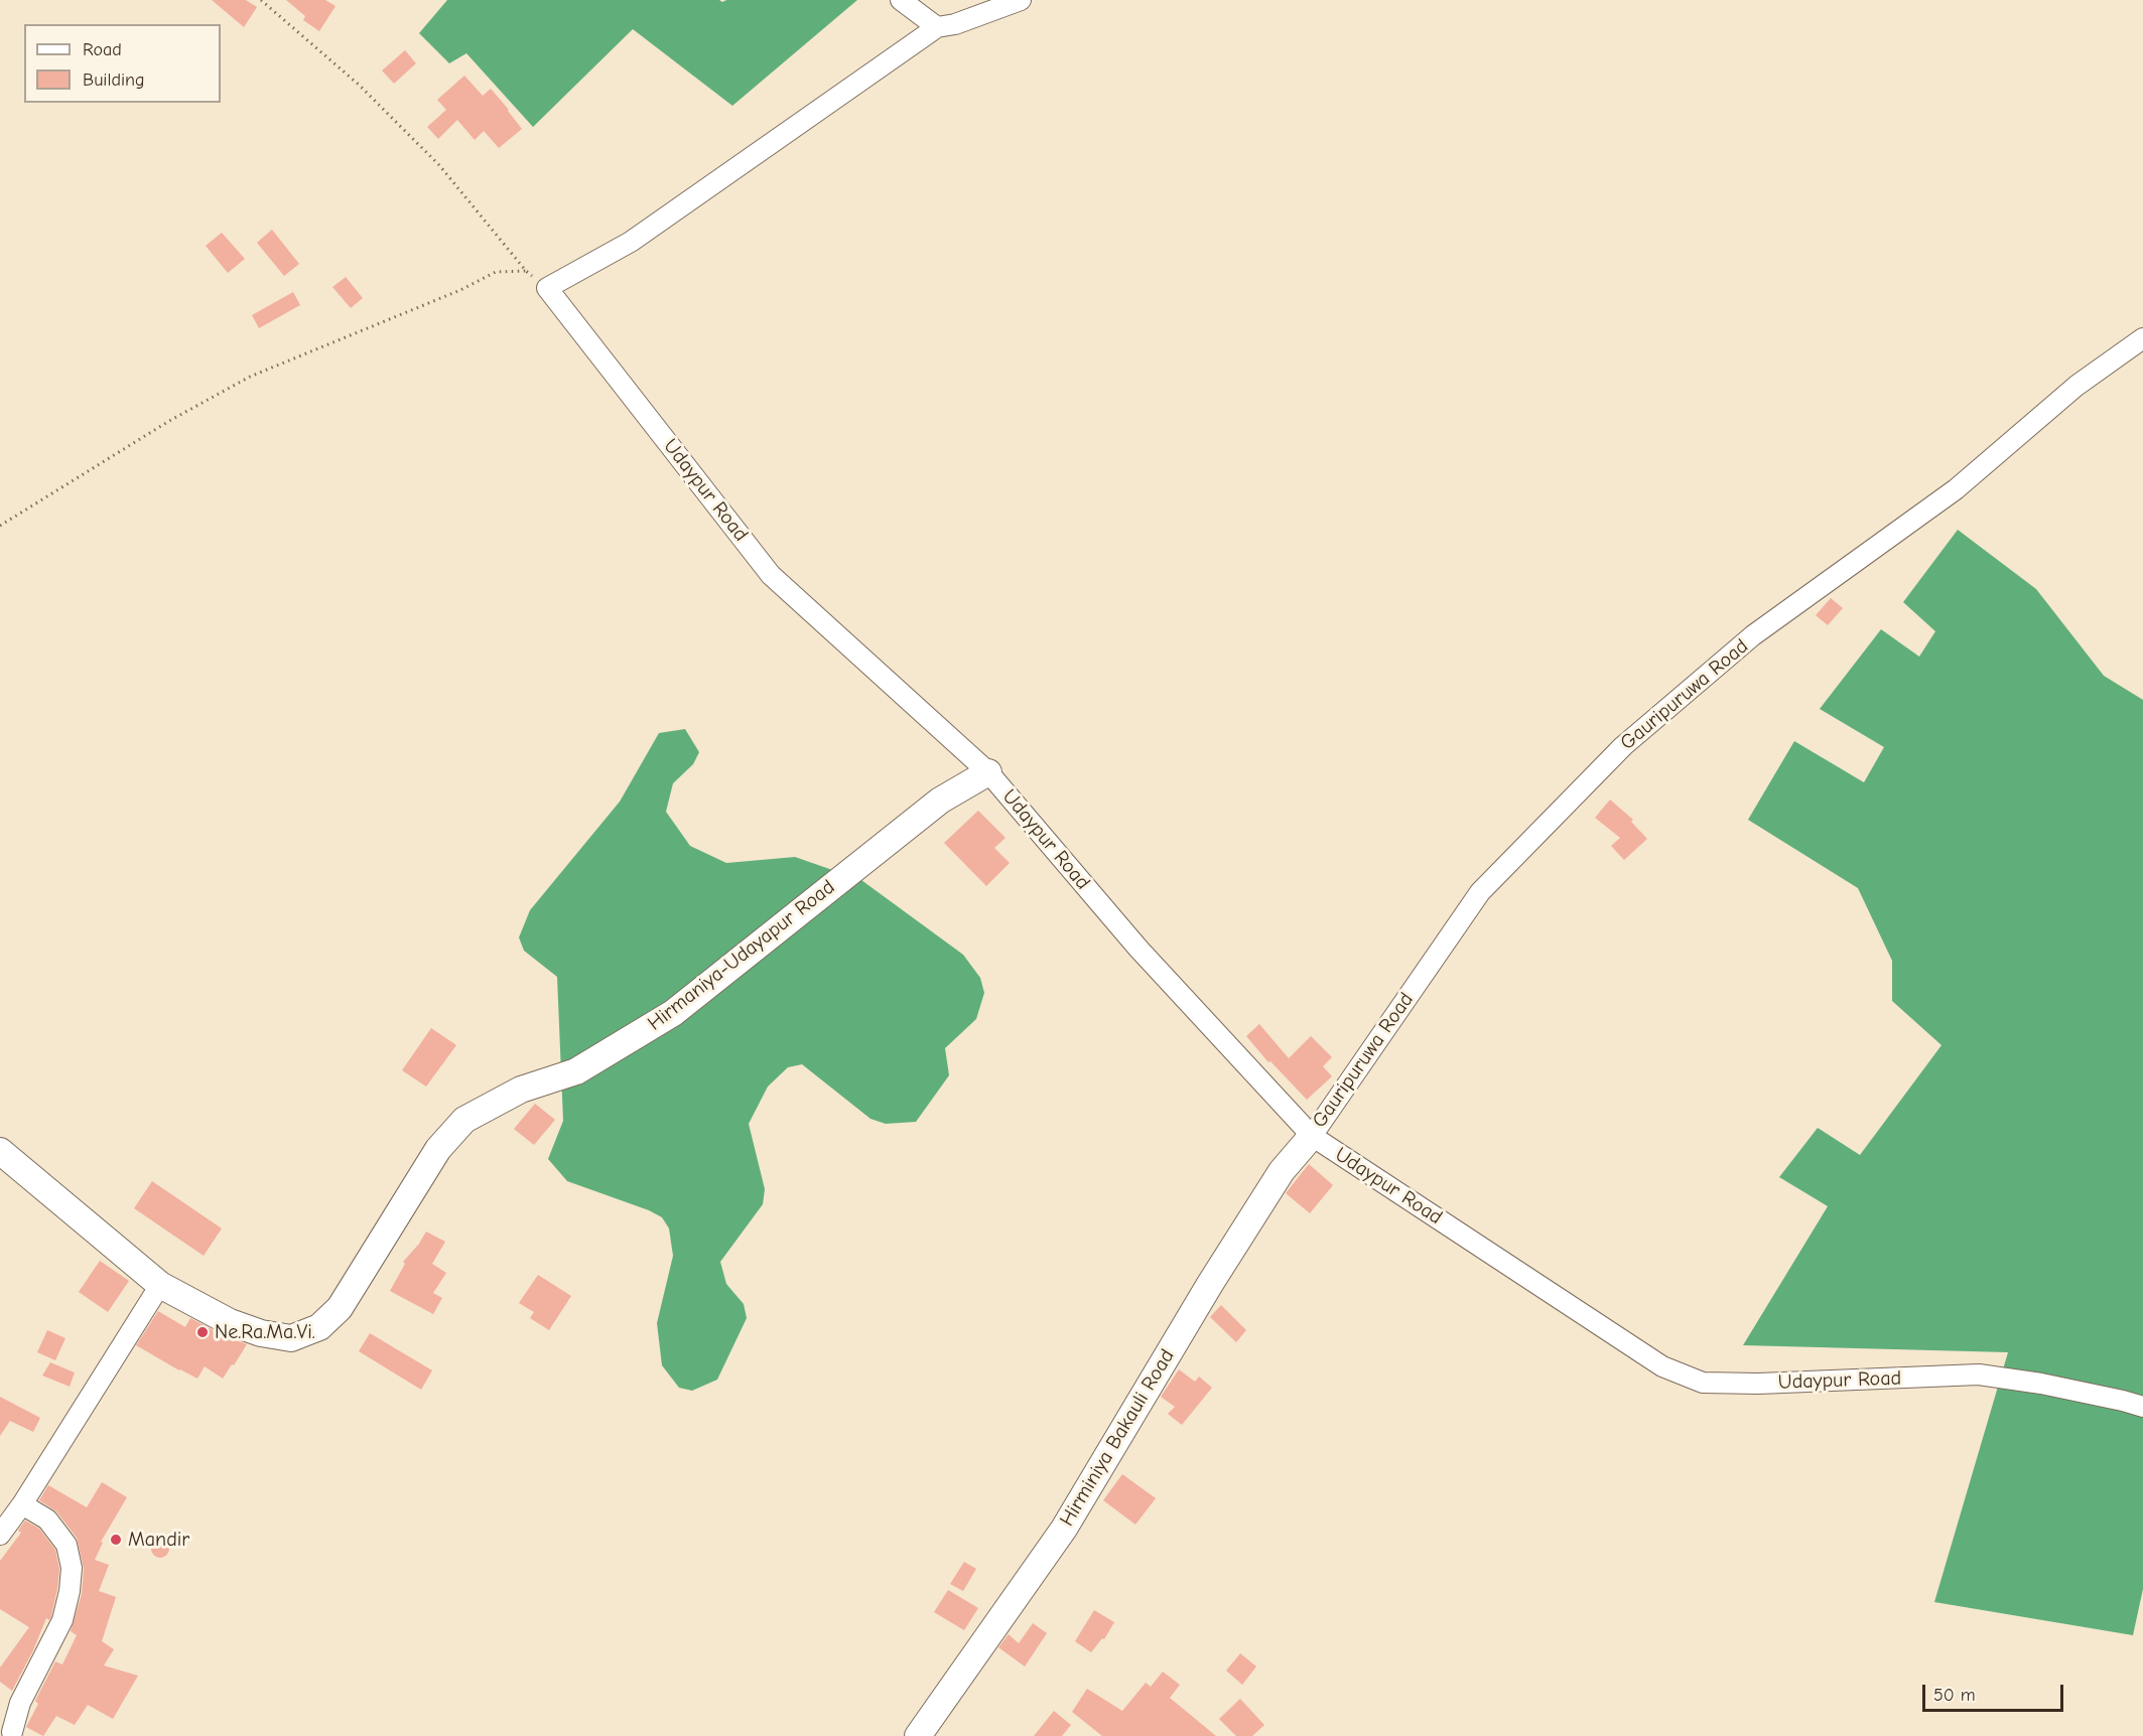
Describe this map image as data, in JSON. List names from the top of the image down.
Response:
{
  "streets": {
    "street": [
      "Udaypur Road",
      "Gauripuruwa Road",
      "Hirmaniya-Udayapur Road",
      "Hirminiya Bakauli Road"
    ]
  },
  "crossings": [
    ["Udaypur Road", "Gauripuruwa Road"],
    ["Udaypur Road", "Hirmaniya-Udayapur Road"],
    ["Udaypur Road", "Hirminiya Bakauli Road"],
    ["Gauripuruwa Road", "Hirminiya Bakauli Road"]
  ],
  "places": ["Ne.Ra.Ma.Vi.", "Mandir"],
  "legend": ["Road", "Building"],
  "scale_bar": "50 m"
}
